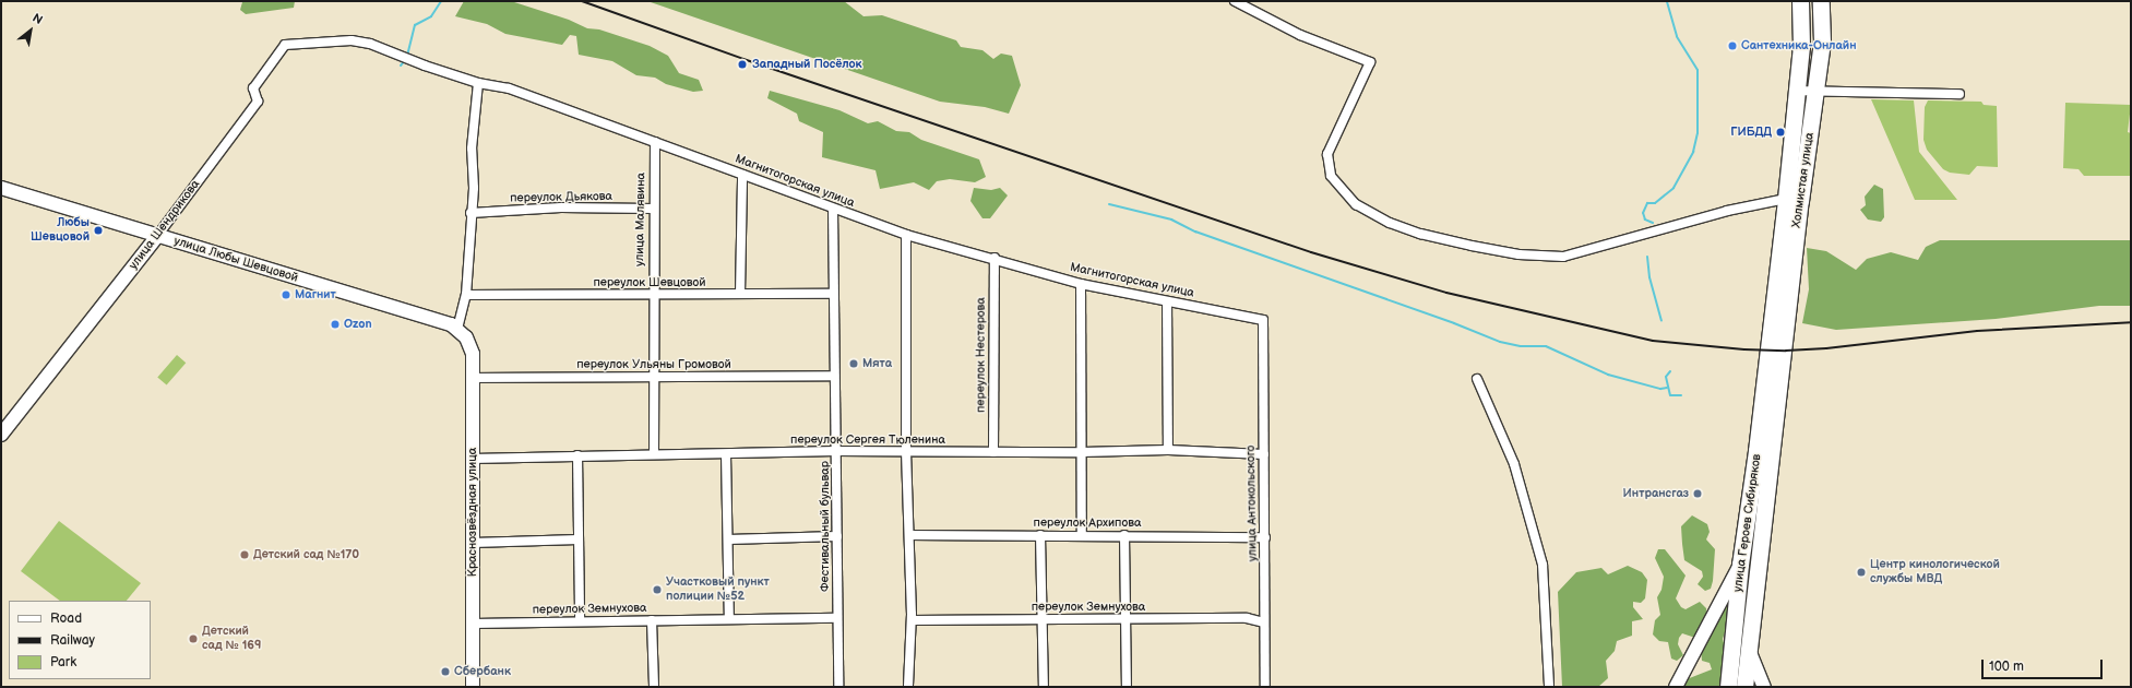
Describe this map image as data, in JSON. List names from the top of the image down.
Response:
{
  "streets": {
    "highway": ["Холмистая улица", "улица Героев Сибиряков"],
    "street": [
      "Магнитогорская улица",
      "переулок Дьякова",
      "улица Малявина",
      "улица Шендрикова",
      "улица Любы Шевцовой",
      "переулок Шевцовой",
      "переулок Нестерова",
      "переулок Ульяны Громовой",
      "переулок Сергея Тюленина",
      "улица Антокольского",
      "Краснозвёздная улица",
      "переулок Архипова",
      "Фестивальный бульвар",
      "переулок Земнухова"
    ]
  },
  "crossings": [
    ["Холмистая улица", "улица Героев Сибиряков"],
    ["Магнитогорская улица", "улица Малявина"],
    ["Магнитогорская улица", "улица Шендрикова"],
    ["Магнитогорская улица", "переулок Нестерова"],
    ["Магнитогорская улица", "улица Антокольского"],
    ["Магнитогорская улица", "Фестивальный бульвар"],
    ["переулок Дьякова", "улица Малявина"],
    ["улица Малявина", "переулок Шевцовой"],
    ["улица Малявина", "переулок Ульяны Громовой"],
    ["улица Малявина", "переулок Сергея Тюленина"],
    ["улица Шендрикова", "улица Любы Шевцовой"],
    ["улица Любы Шевцовой", "Краснозвёздная улица"],
    ["переулок Шевцовой", "Фестивальный бульвар"],
    ["переулок Нестерова", "переулок Сергея Тюленина"],
    ["переулок Ульяны Громовой", "Краснозвёздная улица"],
    ["переулок Ульяны Громовой", "Фестивальный бульвар"],
    ["переулок Сергея Тюленина", "улица Антокольского"],
    ["переулок Сергея Тюленина", "Краснозвёздная улица"],
    ["переулок Сергея Тюленина", "Фестивальный бульвар"],
    ["улица Антокольского", "переулок Архипова"],
    ["улица Антокольского", "переулок Земнухова"],
    ["Краснозвёздная улица", "переулок Земнухова"],
    ["Фестивальный бульвар", "переулок Земнухова"]
  ],
  "places": [
    "Сантехника-Онлайн",
    "Западный Посёлок",
    "ГИБДД",
    "Любы Шевцовой",
    "Магнит",
    "Ozon",
    "Мята",
    "Интрансгаз",
    "Детский сад №170",
    "Центр кинологической службы МВД",
    "Участковый пункт полиции №52",
    "Детский сад № 169",
    "Сбербанк"
  ],
  "legend": ["Road", "Railway", "Park"],
  "scale_bar": "100 m",
  "north": "top right"
}
